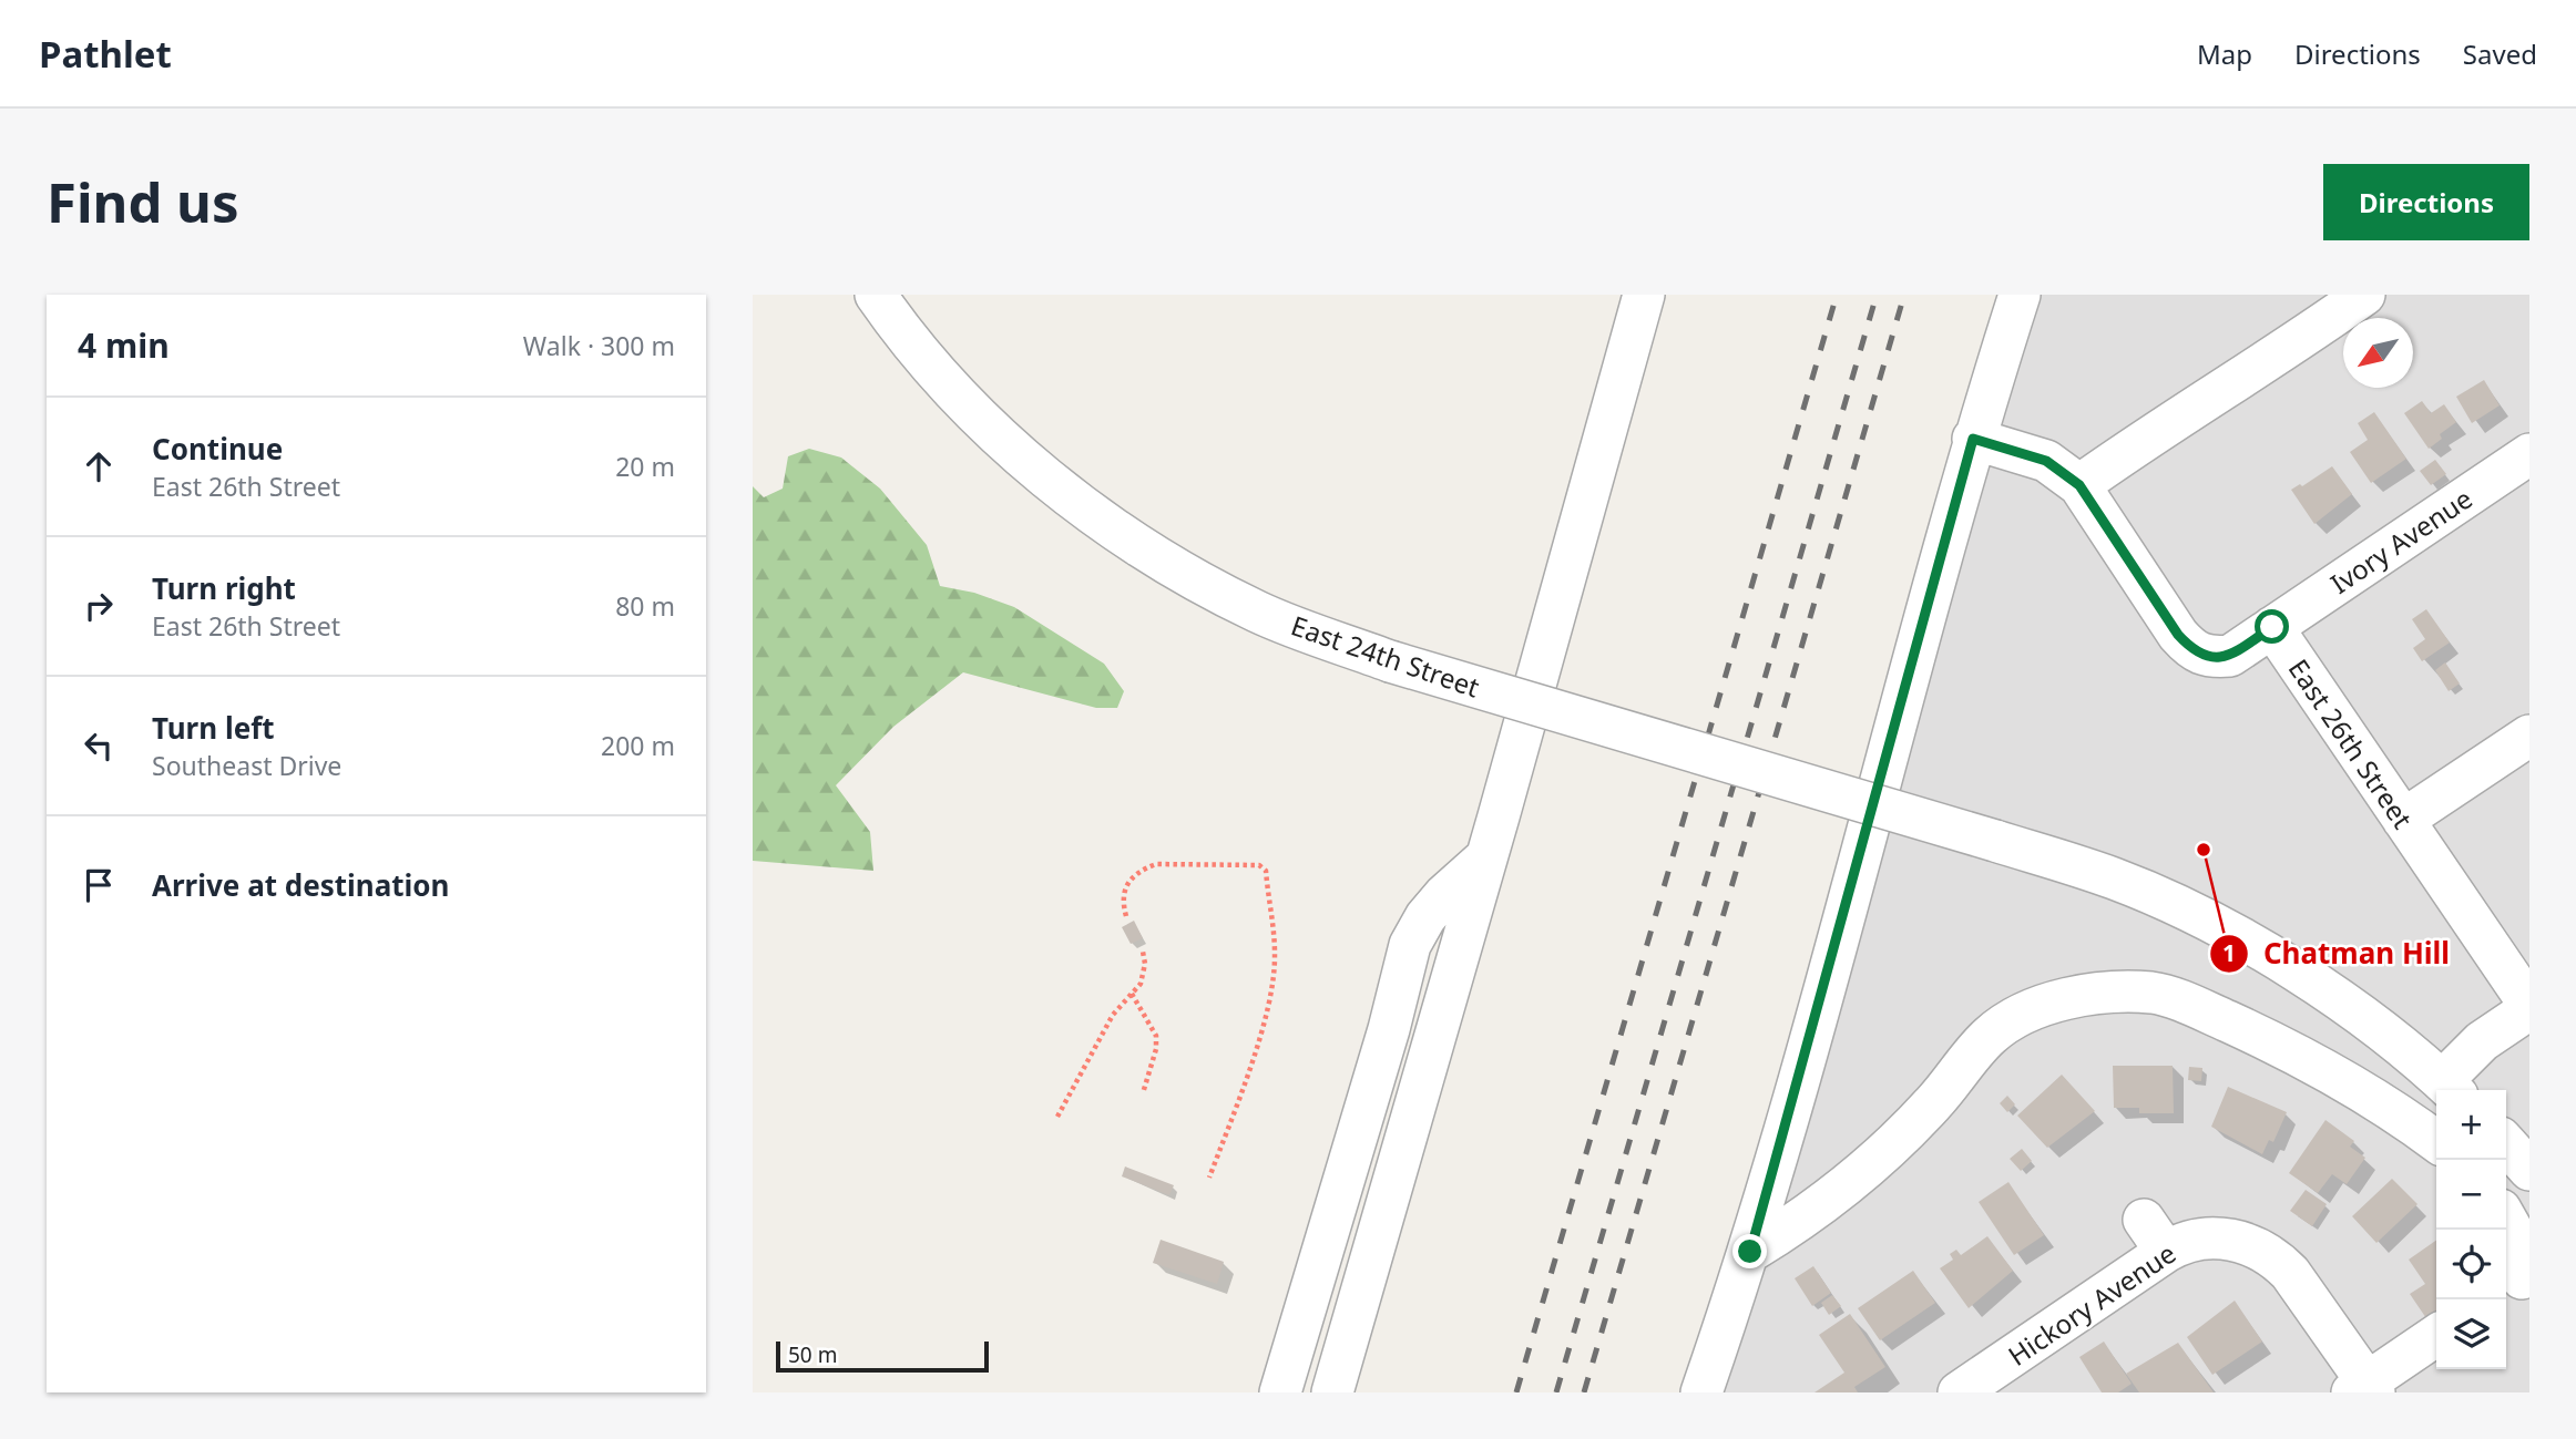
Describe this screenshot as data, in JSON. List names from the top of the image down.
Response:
{
  "streets": {
    "street": [
      "Ivory Avenue",
      "East 24th Street",
      "East 26th Street",
      "Hickory Avenue"
    ]
  },
  "crossings": [
    ["Ivory Avenue", "East 26th Street"]
  ],
  "places": ["Chatman Hill"],
  "scale_bar": "50 m",
  "north": "bottom left",
  "page": {
    "header": "Pathlet",
    "nav": ["Map", "Directions", "Saved"],
    "buttons": "Directions",
    "title": "Find us",
    "heading": ["4 min", "Walk · 300 m"],
    "list": [
      ["Continue", "East 26th Street", "20 m"],
      ["Turn right", "East 26th Street", "80 m"],
      ["Turn left", "Southeast Drive", "200 m"],
      "Arrive at destination"
    ],
    "map_buttons": ["+", "−"],
    "scale": "50 m"
  }
}
